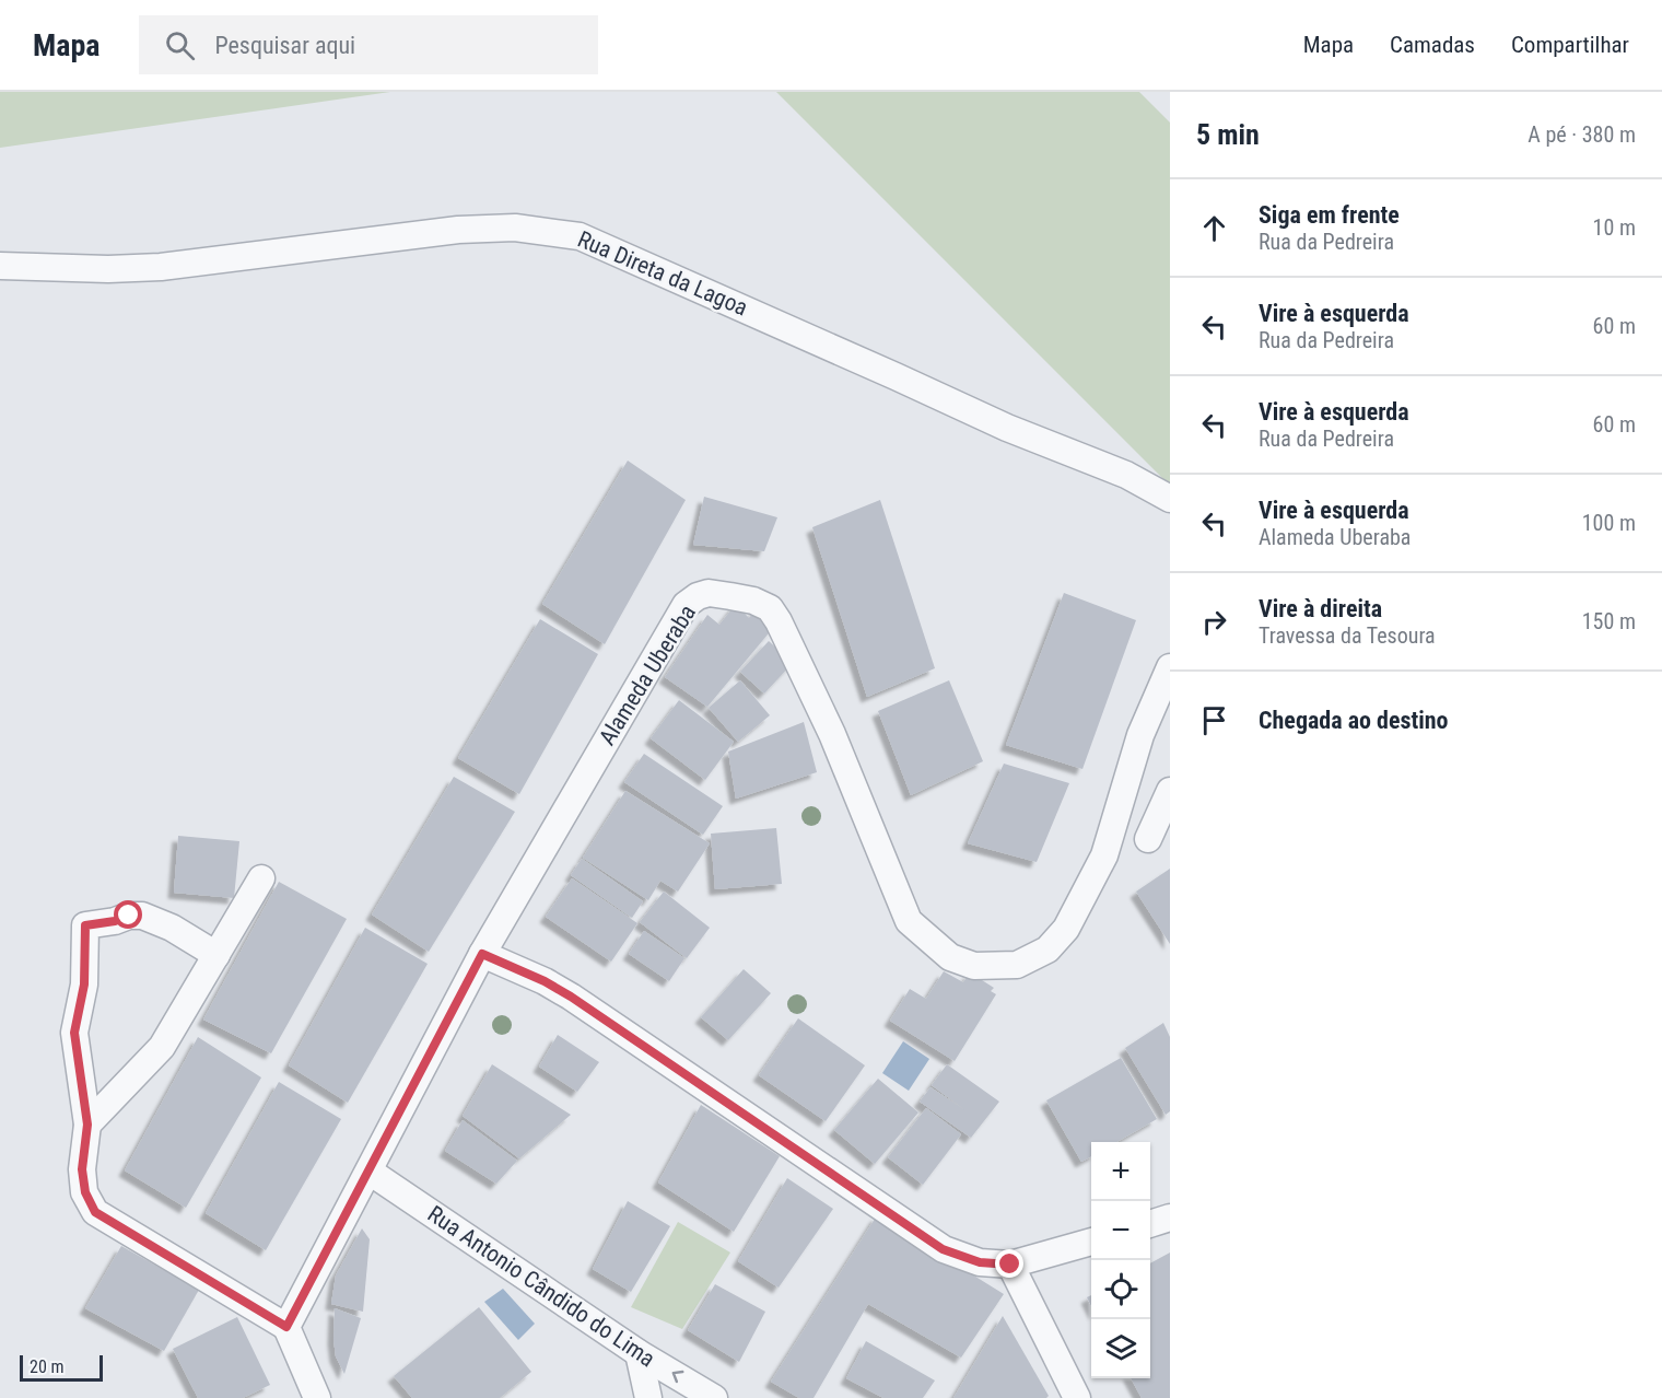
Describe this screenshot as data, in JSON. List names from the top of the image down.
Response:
{
  "streets": {
    "street": ["Rua Direta da Lagoa", "Alameda Uberaba", "Rua Antonio Cândido do Lima"]
  },
  "crossings": [
    ["Alameda Uberaba", "Rua Antonio Cândido do Lima"]
  ],
  "scale_bar": "20 m",
  "page": {
    "header": "Mapa",
    "search": "Pesquisar aqui",
    "nav": ["Mapa", "Camadas", "Compartilhar"],
    "heading": ["5 min", "A pé · 380 m"],
    "list": [
      ["Siga em frente", "Rua da Pedreira", "10 m"],
      ["Vire à esquerda", "Rua da Pedreira", "60 m"],
      ["Vire à esquerda", "Rua da Pedreira", "60 m"],
      ["Vire à esquerda", "Alameda Uberaba", "100 m"],
      ["Vire à direita", "Travessa da Tesoura", "150 m"],
      "Chegada ao destino"
    ],
    "map_buttons": ["+", "−"],
    "scale": "20 m"
  }
}
